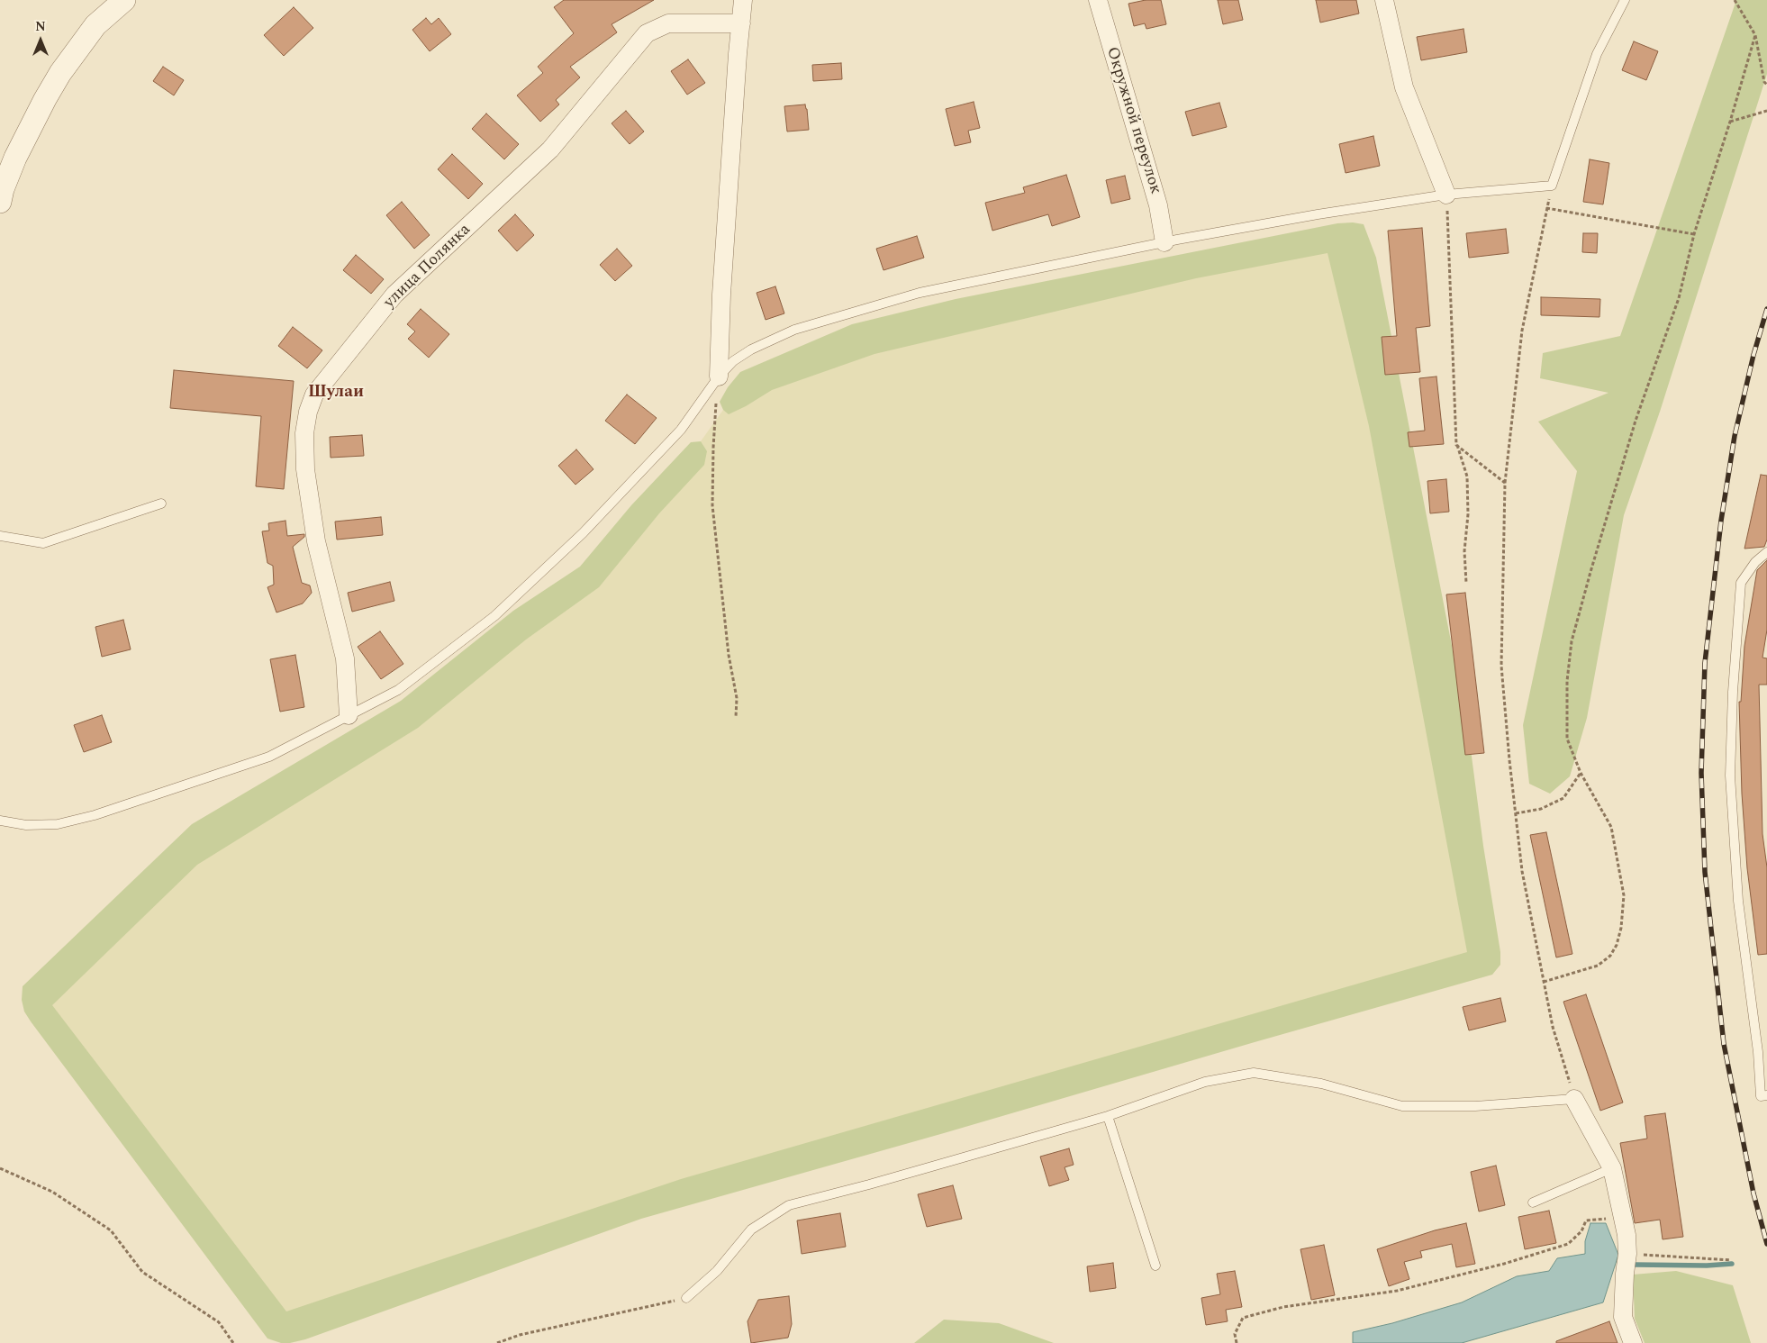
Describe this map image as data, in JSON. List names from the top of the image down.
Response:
{
  "streets": {
    "street": ["Окружной переулок", "улица Полянка"]
  },
  "districts": ["Шулаи"],
  "north": "top"
}
